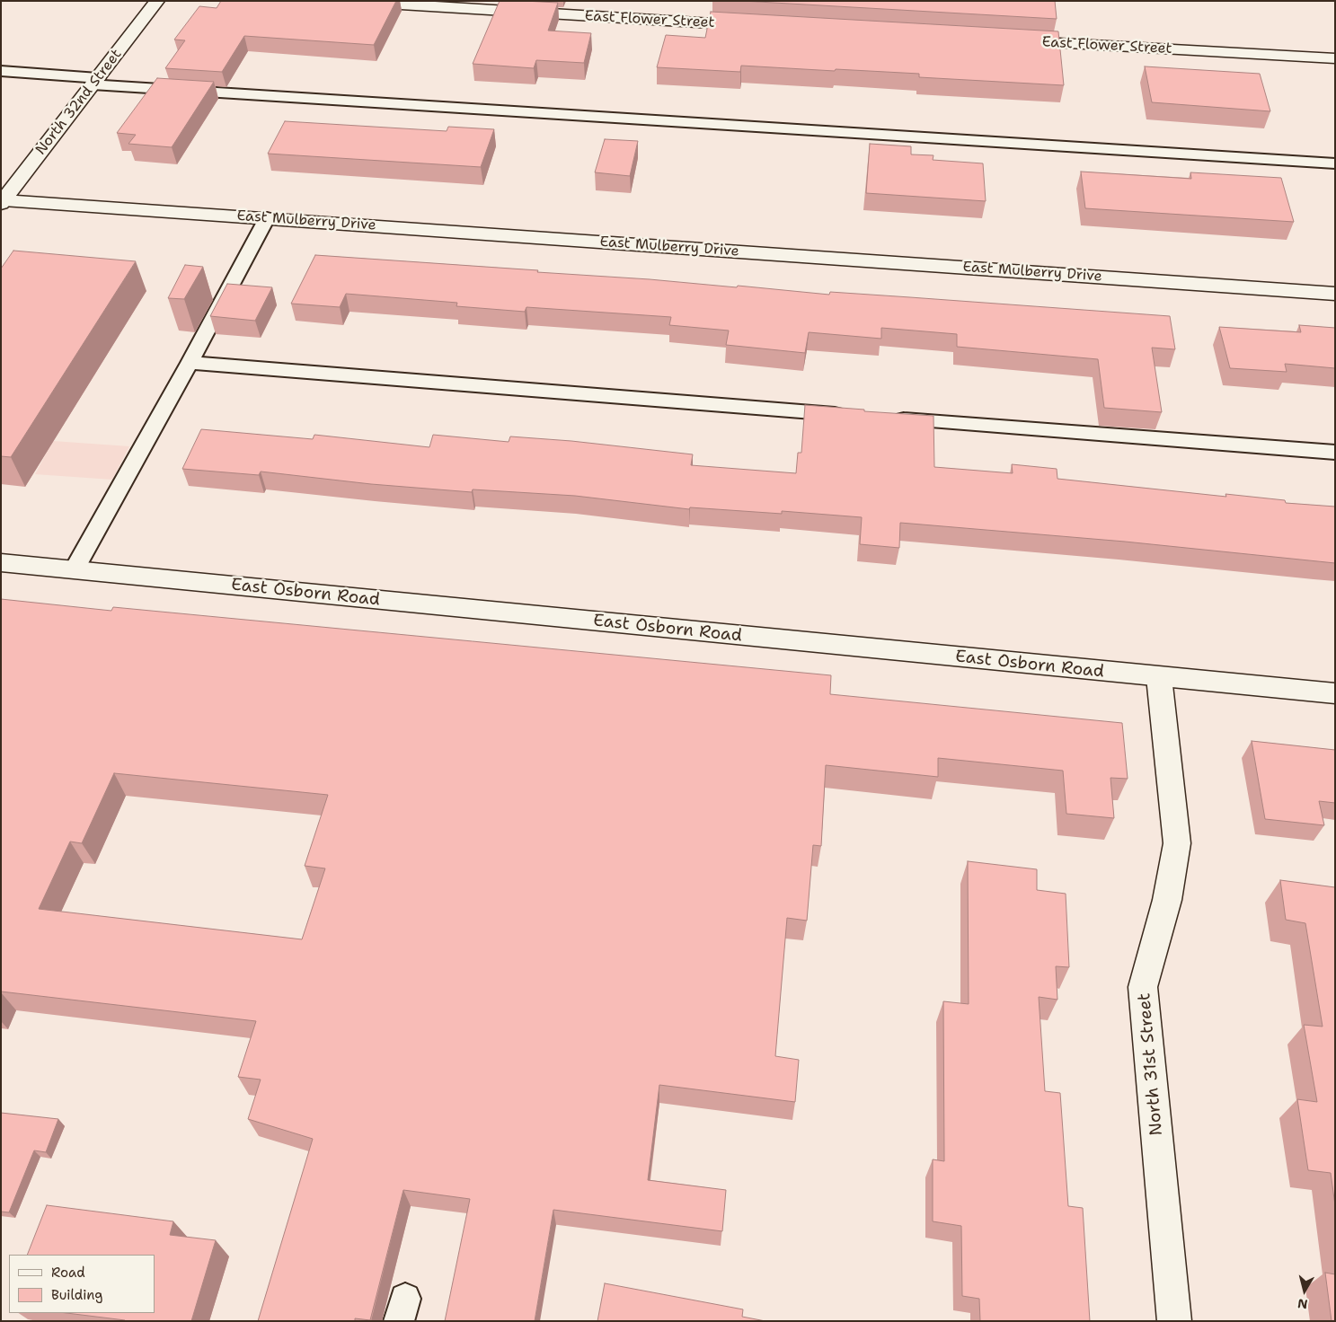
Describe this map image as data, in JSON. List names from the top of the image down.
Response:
{
  "streets": {
    "street": [
      "East Flower Street",
      "North 32nd Street",
      "East Mulberry Drive",
      "East Osborn Road",
      "North 31st Street"
    ]
  },
  "crossings": [
    ["North 32nd Street", "East Mulberry Drive"],
    ["East Osborn Road", "North 31st Street"]
  ],
  "legend": ["Road", "Building"],
  "north": "bottom"
}
